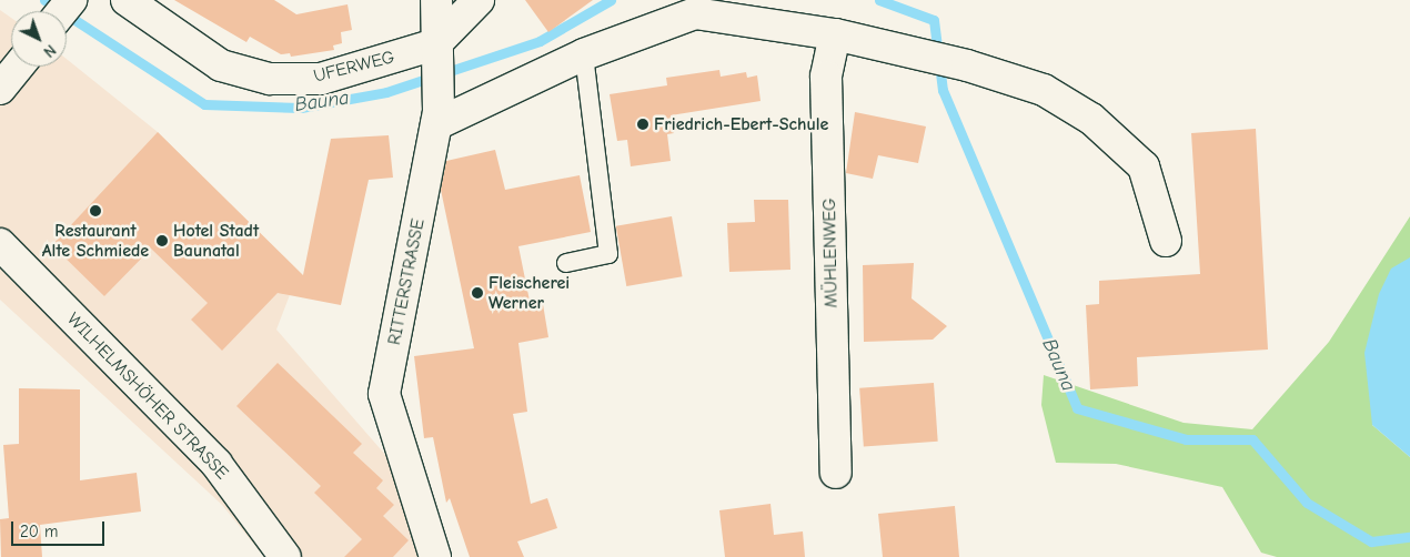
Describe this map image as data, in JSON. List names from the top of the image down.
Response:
{
  "streets": {
    "street": [
      "UFERWEG",
      "MÜHLENWEG",
      "RITTERSTRASSE",
      "WILHELMSHÖHER STRASSE"
    ]
  },
  "crossings": [
    ["UFERWEG", "RITTERSTRASSE"]
  ],
  "water": ["Bauna"],
  "places": [
    "Friedrich-Ebert-Schule",
    "Restaurant Alte Schmiede",
    "Hotel Stadt Baunatal",
    "Fleischerei Werner"
  ],
  "scale_bar": "20 m",
  "north": "bottom right"
}
